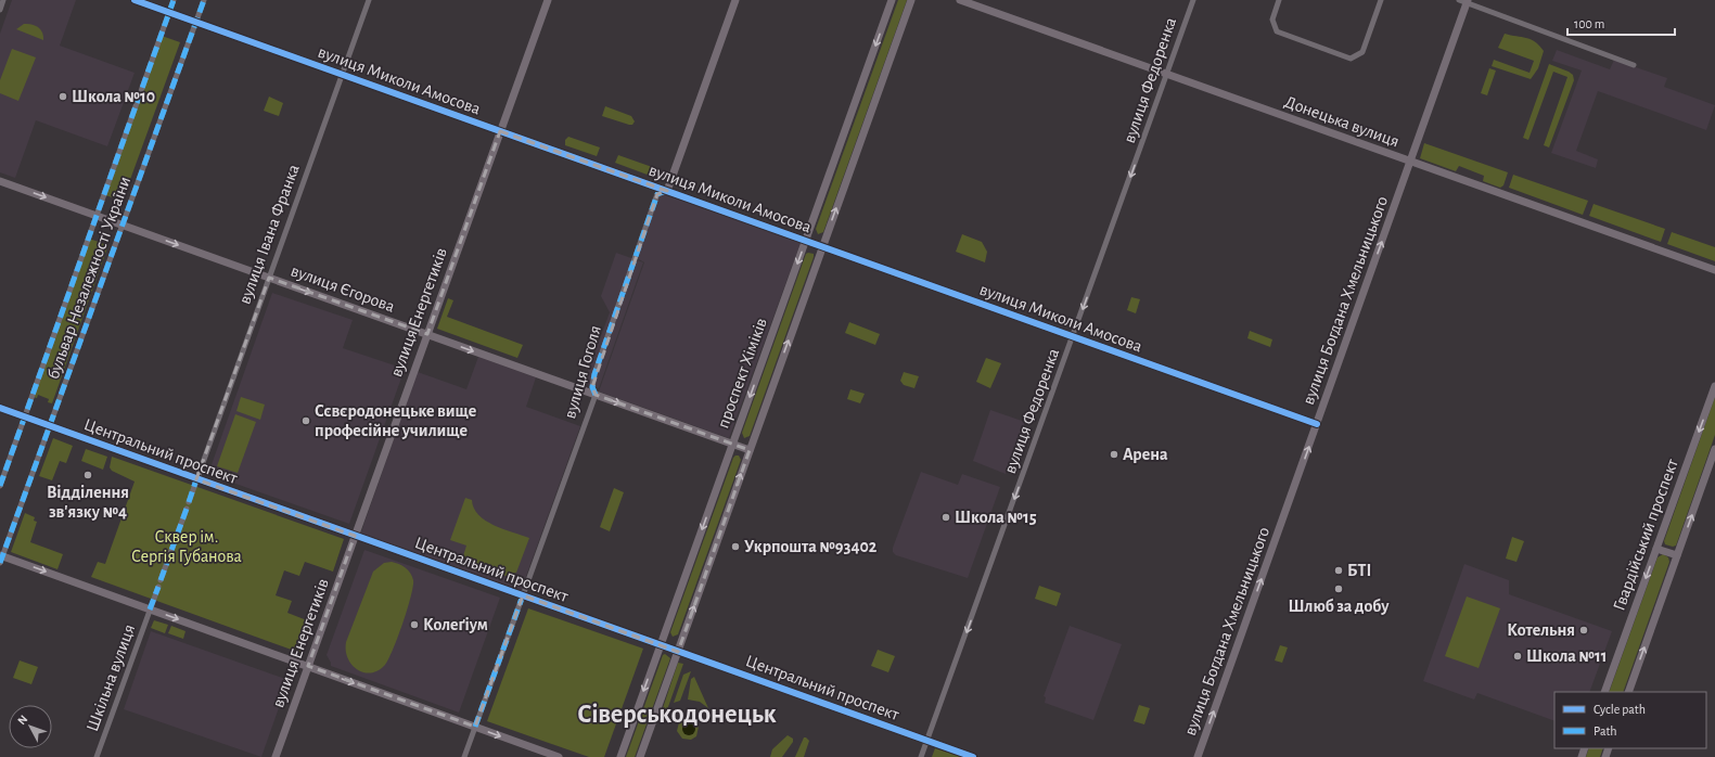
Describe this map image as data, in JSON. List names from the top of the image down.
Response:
{
  "streets": {
    "street": [
      "вулиця Миколи Амосова",
      "вулиця Федоренка",
      "Донецька вулиця",
      "вулиця Івана Франка",
      "бульвар Незалежності України",
      "вулиця Єгорова",
      "вулиця Богдана Хмельницького",
      "вулиця Енергетиків",
      "вулиця Гоголя",
      "проспект Хіміків",
      "Центральний проспект",
      "Гвардійський проспект",
      "Шкільна вулиця"
    ]
  },
  "crossings": [
    ["вулиця Миколи Амосова", "вулиця Федоренка"],
    ["вулиця Миколи Амосова", "вулиця Івана Франка"],
    ["вулиця Миколи Амосова", "бульвар Незалежності України"],
    ["вулиця Миколи Амосова", "вулиця Богдана Хмельницького"],
    ["вулиця Миколи Амосова", "вулиця Енергетиків"],
    ["вулиця Миколи Амосова", "вулиця Гоголя"],
    ["вулиця Миколи Амосова", "проспект Хіміків"],
    ["вулиця Федоренка", "Донецька вулиця"],
    ["вулиця Федоренка", "Центральний проспект"],
    ["Донецька вулиця", "вулиця Богдана Хмельницького"],
    ["вулиця Івана Франка", "вулиця Єгорова"],
    ["вулиця Івана Франка", "Центральний проспект"],
    ["бульвар Незалежності України", "вулиця Єгорова"],
    ["бульвар Незалежності України", "Центральний проспект"],
    ["вулиця Єгорова", "вулиця Енергетиків"],
    ["вулиця Єгорова", "вулиця Гоголя"],
    ["вулиця Єгорова", "проспект Хіміків"],
    ["вулиця Енергетиків", "Центральний проспект"],
    ["вулиця Гоголя", "Центральний проспект"],
    ["проспект Хіміків", "Центральний проспект"]
  ],
  "one_way": ["вулиця Федоренка", "вулиця Єгорова", "вулиця Богдана Хмельницького"],
  "districts": ["Сіверськодонецьк"],
  "parks": ["Сквер ім. Сергія Губанова"],
  "places": [
    "Школа №10",
    "Сєвєродонецьке вище професійне училище",
    "Арена",
    "Відділення зв'язку №4",
    "Школа №15",
    "Укрпошта №93402",
    "БТІ",
    "Шлюб за добу",
    "Колеґіум",
    "Котельня",
    "Школа №11"
  ],
  "legend": ["Cycle path", "Path"],
  "scale_bar": "100 m",
  "north": "top left"
}
